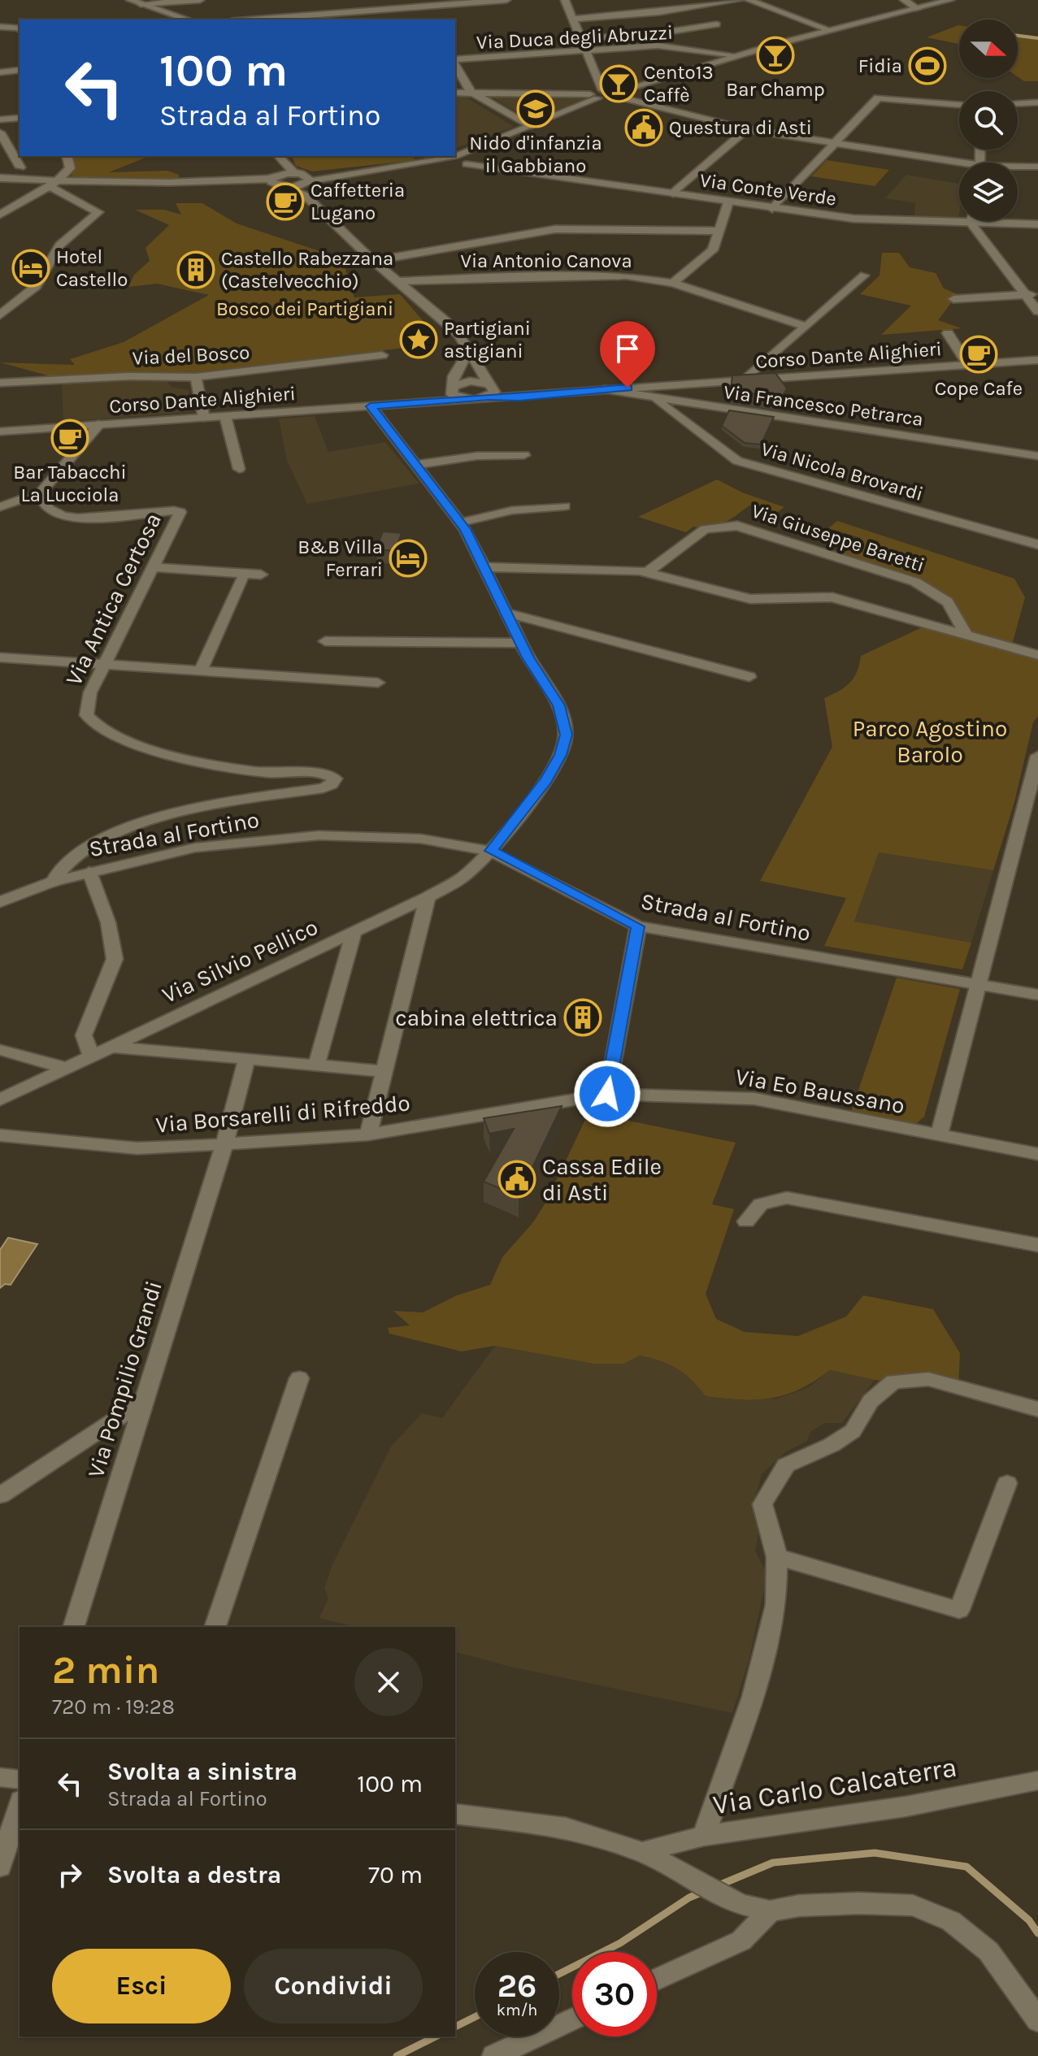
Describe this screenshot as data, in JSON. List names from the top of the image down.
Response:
{
  "streets": {
    "street": [
      "Via Duca degli Abruzzi",
      "Via Conte Verde",
      "Via Antonio Canova",
      "Via del Bosco",
      "Corso Dante Alighieri",
      "Via Francesco Petrarca",
      "Via Nicola Brovardi",
      "Via Giuseppe Baretti",
      "Via Antica Certosa",
      "Strada al Fortino",
      "Via Silvio Pellico",
      "Via Eo Baussano",
      "Via Borsarelli di Rifreddo",
      "Via Pompilio Grandi",
      "Via Carlo Calcaterra"
    ]
  },
  "crossings": [
    ["Corso Dante Alighieri", "Via Francesco Petrarca"],
    ["Corso Dante Alighieri", "Via Silvio Pellico"],
    ["Via Francesco Petrarca", "Via Nicola Brovardi"],
    ["Via Antica Certosa", "Strada al Fortino"],
    ["Strada al Fortino", "Via Silvio Pellico"],
    ["Via Eo Baussano", "Via Borsarelli di Rifreddo"],
    ["Via Borsarelli di Rifreddo", "Via Pompilio Grandi"]
  ],
  "parks": ["Bosco dei Partigiani", "Parco Agostino Barolo"],
  "places": {
    "bar": ["Bar Champ", "Cento13 Caffè"],
    "sports": ["Fidia"],
    "school or university": ["Nido d'infanzia il Gabbiano"],
    "public building": ["Questura di Asti", "Cassa Edile di Asti"],
    "cafe": ["Caffetteria Lugano", "Cope Cafe", "Bar Tabacchi La Lucciola"],
    "hotel": ["Hotel Castello", "B&B Villa Ferrari"],
    "building": ["Castello Rabezzana (Castelvecchio)", "cabina elettrica"],
    "place": ["Partigiani astigiani"]
  },
  "north": "right",
  "page": {
    "turn": ["100 m", "Strada al Fortino"],
    "heading": ["2 min", "720 m · 19:28"],
    "list": [
      {
        "name": "Svolta a sinistra",
        "note": "Strada al Fortino",
        "value": "100 m"
      },
      {
        "name": "Svolta a destra",
        "value": "70 m"
      }
    ],
    "buttons": ["Esci", "Condividi"],
    "speed": "26 km/h",
    "limit": "30"
  }
}
